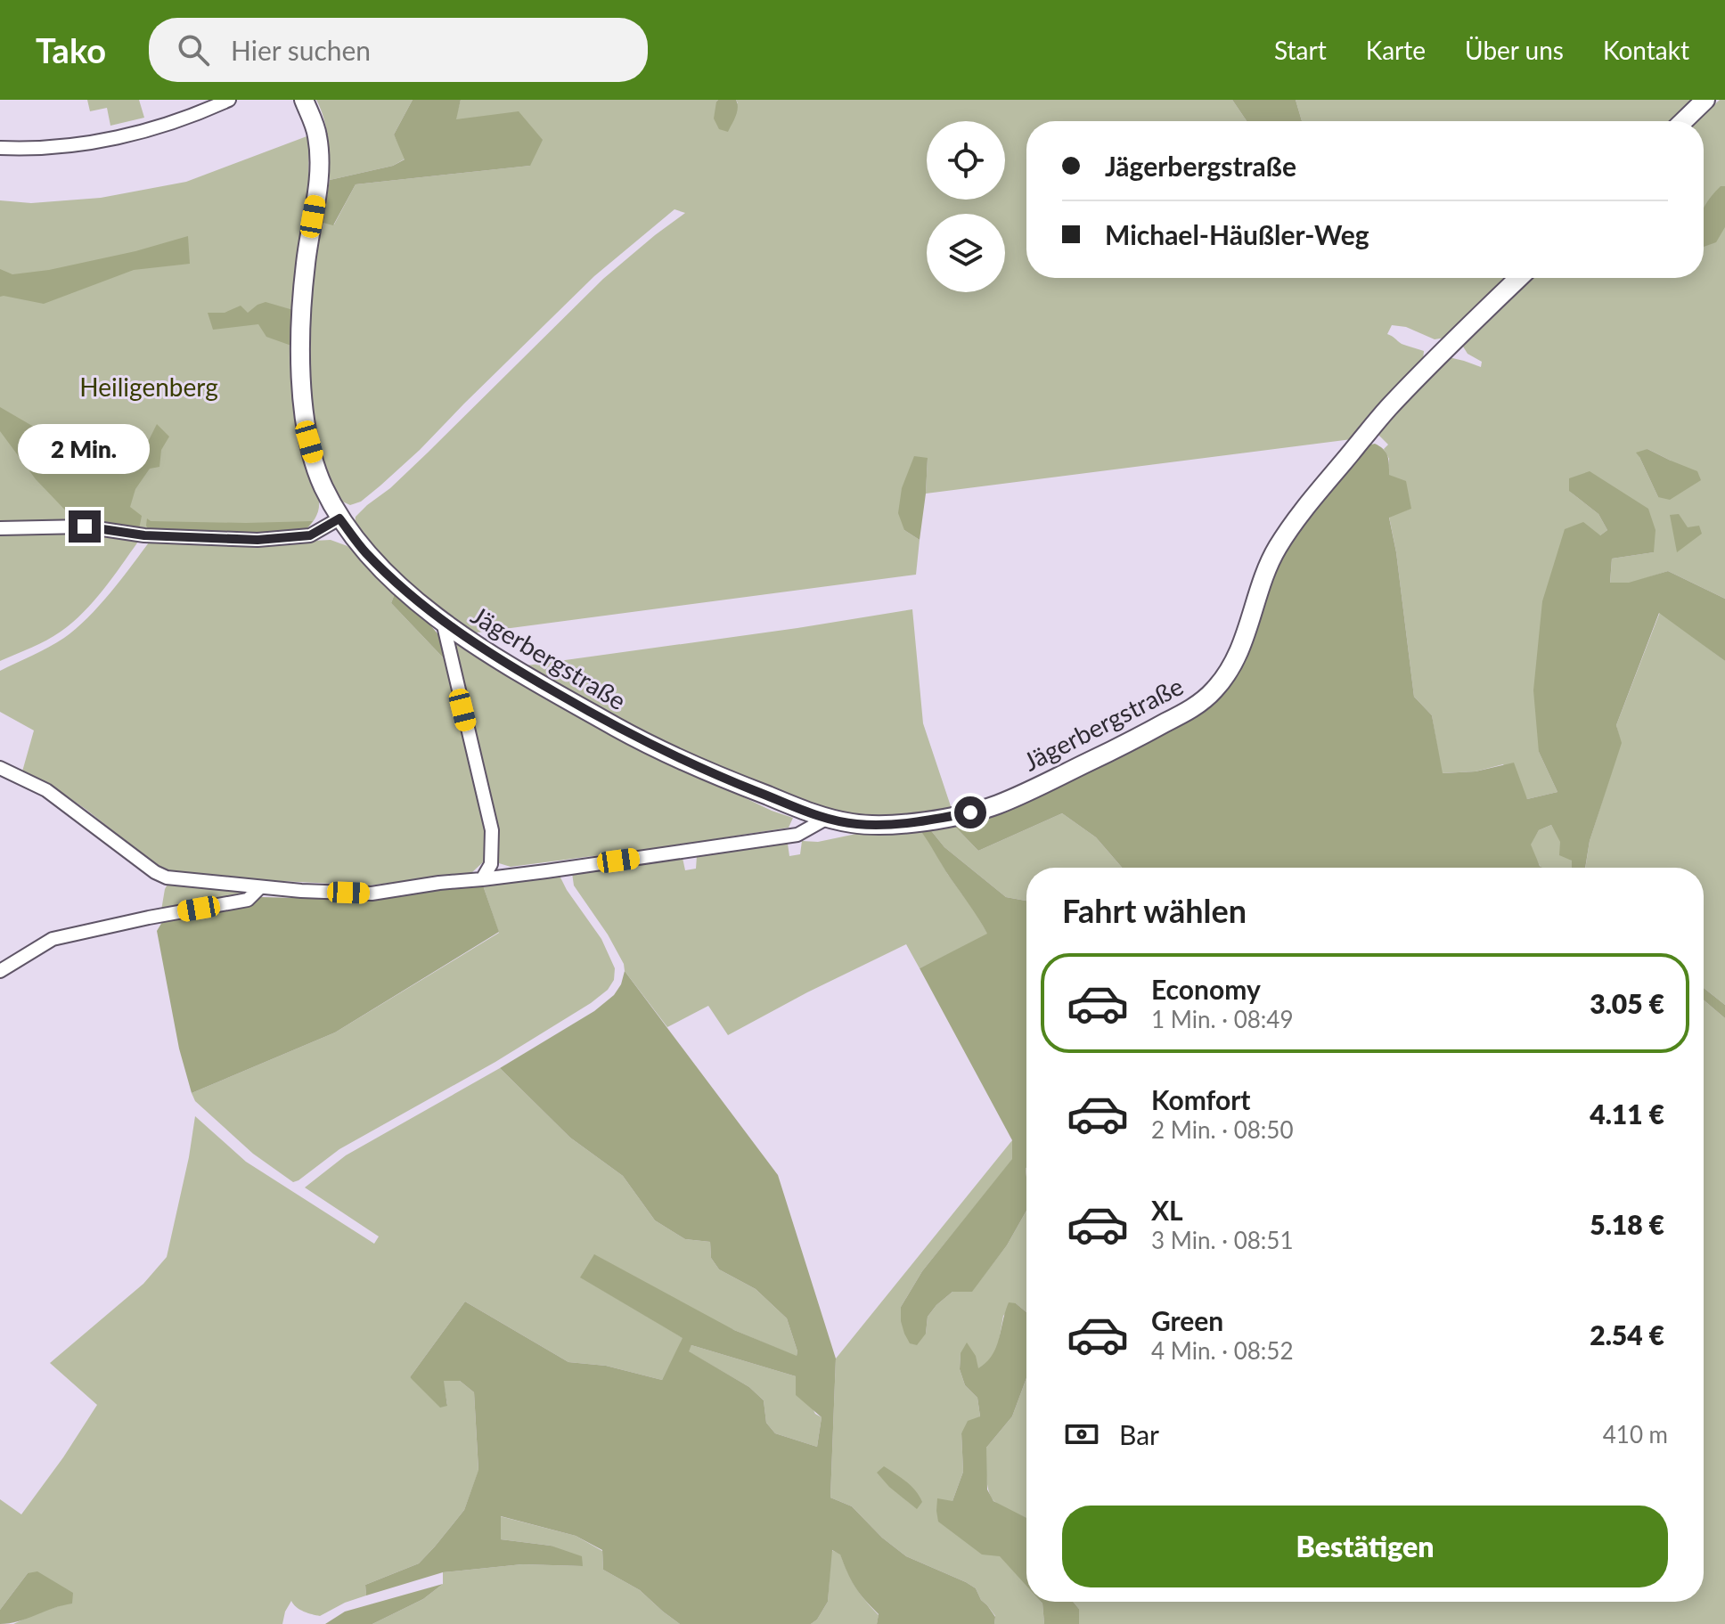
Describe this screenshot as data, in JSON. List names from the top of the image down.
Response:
{
  "streets": {
    "street": ["Jägerbergstraße"]
  },
  "parks": ["Heiligenberg"],
  "page": {
    "header": "Tako",
    "search": "Hier suchen",
    "nav": [
      "Start",
      "Karte",
      "Über uns",
      "Kontakt"
    ],
    "banner": ["Jägerbergstraße", "Michael-Häußler-Weg"],
    "bubble": "2 Min.",
    "heading": "Fahrt wählen",
    "list": [
      {
        "name": "Economy",
        "note": "1 Min. · 08:49",
        "value": "3.05 €"
      },
      {
        "name": "Komfort",
        "note": "2 Min. · 08:50",
        "value": "4.11 €"
      },
      {
        "name": "XL",
        "note": "3 Min. · 08:51",
        "value": "5.18 €"
      },
      {
        "name": "Green",
        "note": "4 Min. · 08:52",
        "value": "2.54 €"
      }
    ],
    "pay": ["Bar", "410 m"],
    "buttons": "Bestätigen"
  }
}
